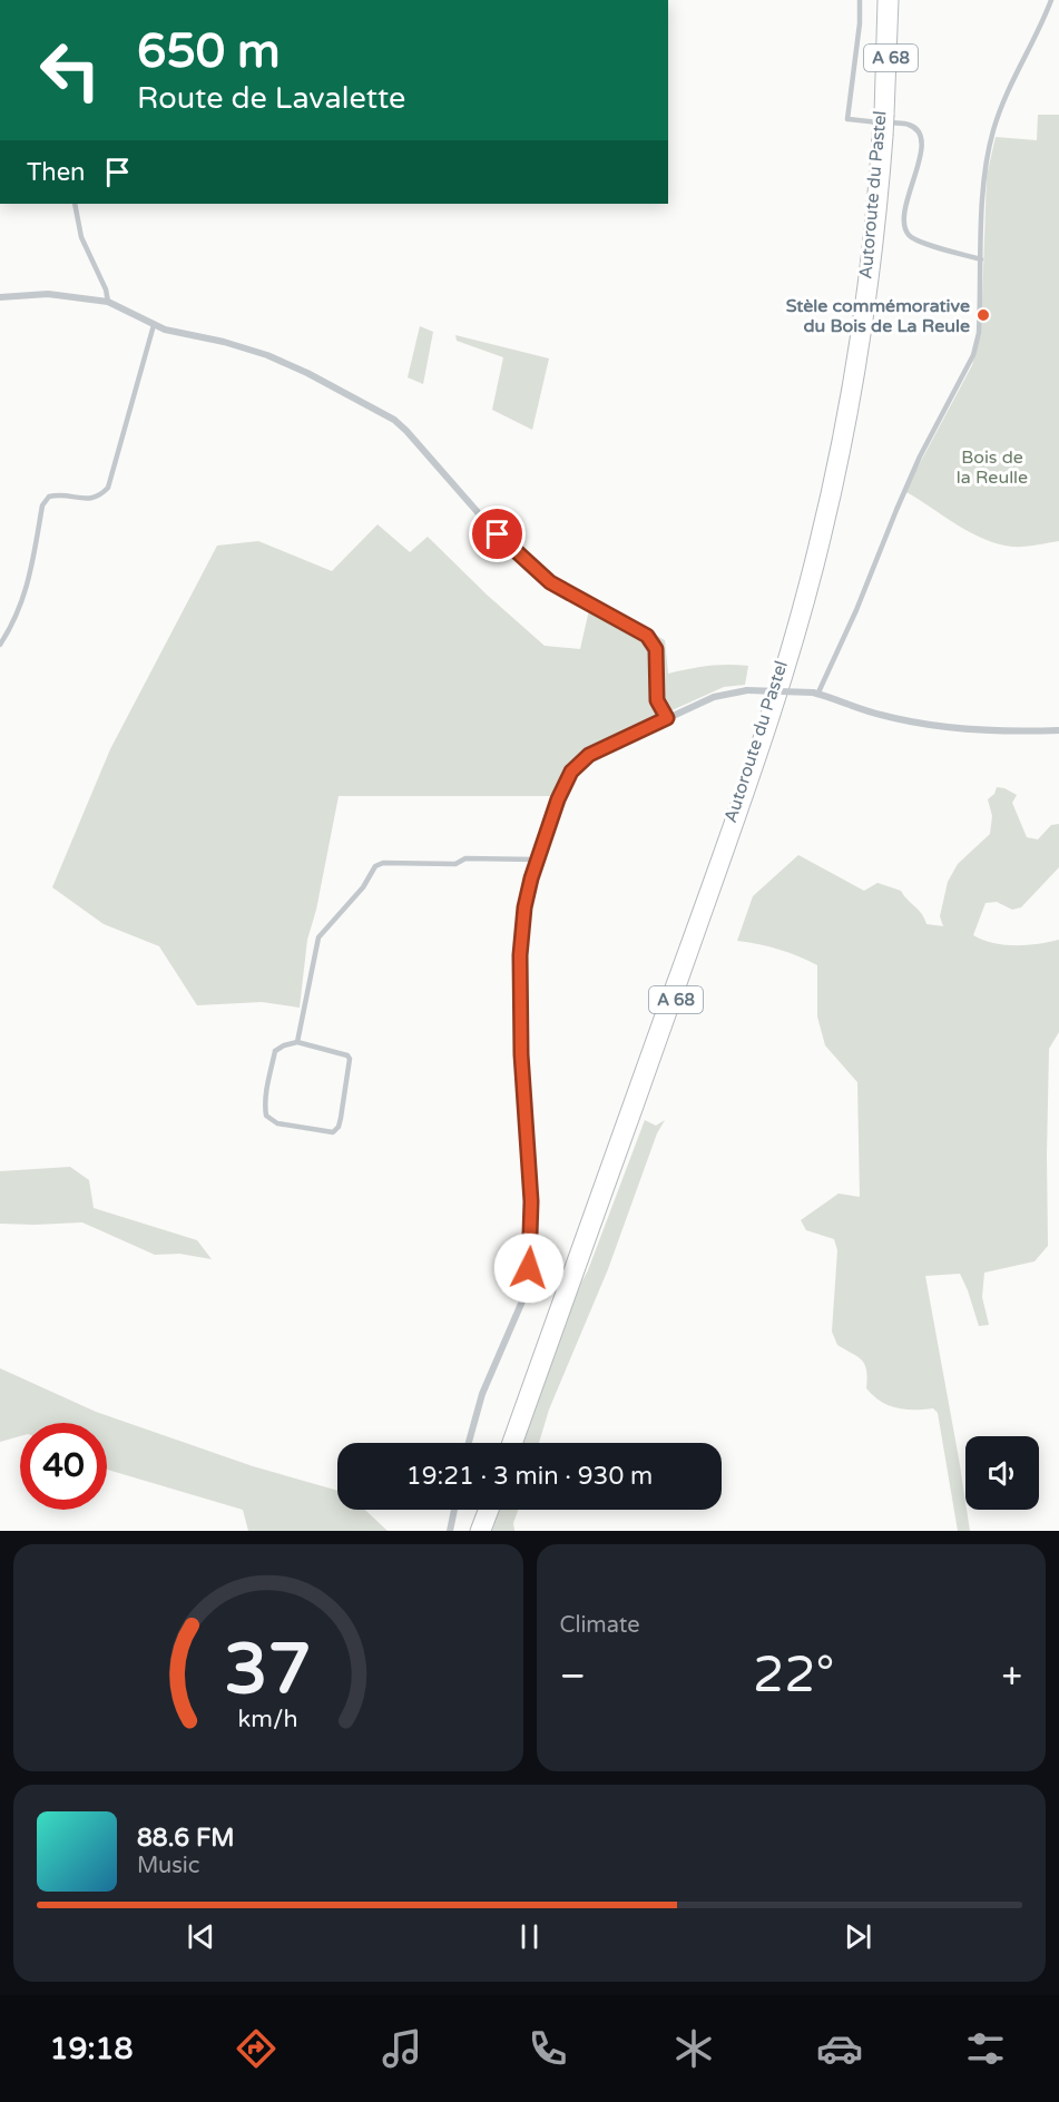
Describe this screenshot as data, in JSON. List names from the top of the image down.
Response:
{
  "streets": {
    "highway": ["A 68", "Autoroute du Pastel"]
  },
  "parks": ["Bois de la Reulle"],
  "places": ["Stèle commémorative du Bois de La Reule"],
  "page": {
    "turn": ["650 m", "Route de Lavalette"],
    "then": "Then",
    "limit": "40",
    "trip": "19:21 · 3 min · 930 m",
    "tile": "Climate",
    "heat": ["−", "22°", "+"],
    "song": ["88.6 FM", "Music"],
    "tabs": "19:18",
    "gauge": ["37", "km/h"]
  }
}
